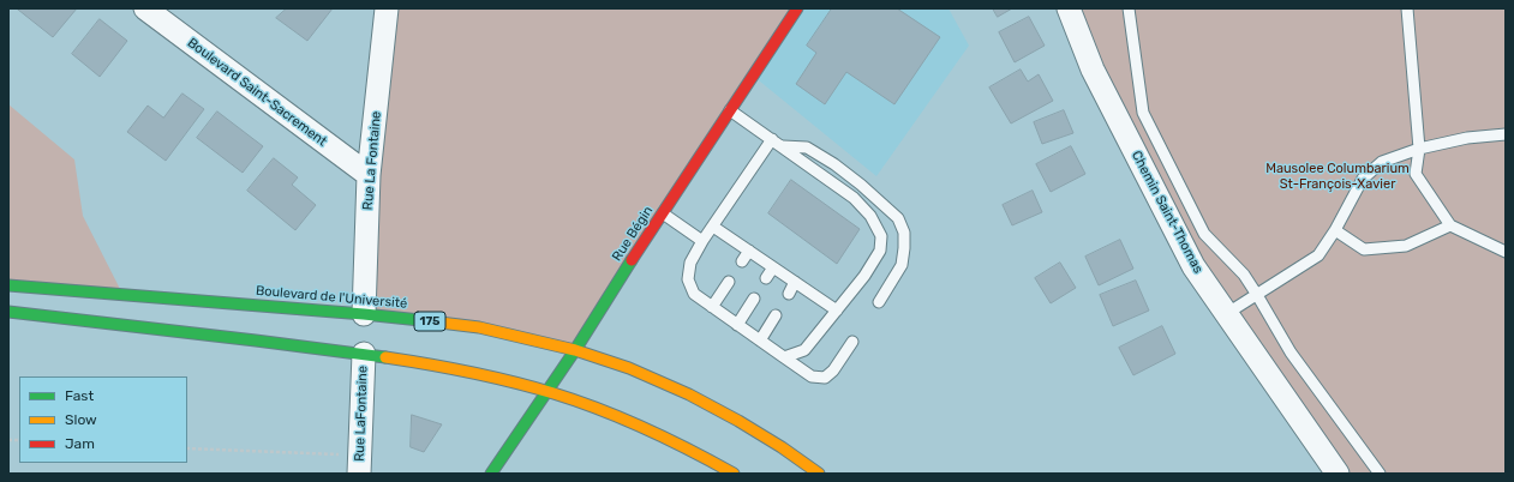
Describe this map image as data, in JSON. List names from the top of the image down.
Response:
{
  "streets": {
    "main road": ["Rue Bégin", "Boulevard de l'Université", "175"],
    "street": [
      "Boulevard Saint-Sacrement",
      "Rue La Fontaine",
      "Chemin Saint-Thomas",
      "Rue LaFontaine"
    ]
  },
  "crossings": [
    ["Boulevard Saint-Sacrement", "Rue La Fontaine"],
    ["Rue La Fontaine", "Boulevard de l'Université"],
    ["Rue Bégin", "Boulevard de l'Université"]
  ],
  "parks": ["Mausolee Columbarium St-François-Xavier"],
  "legend": ["Fast", "Slow", "Jam"]
}
